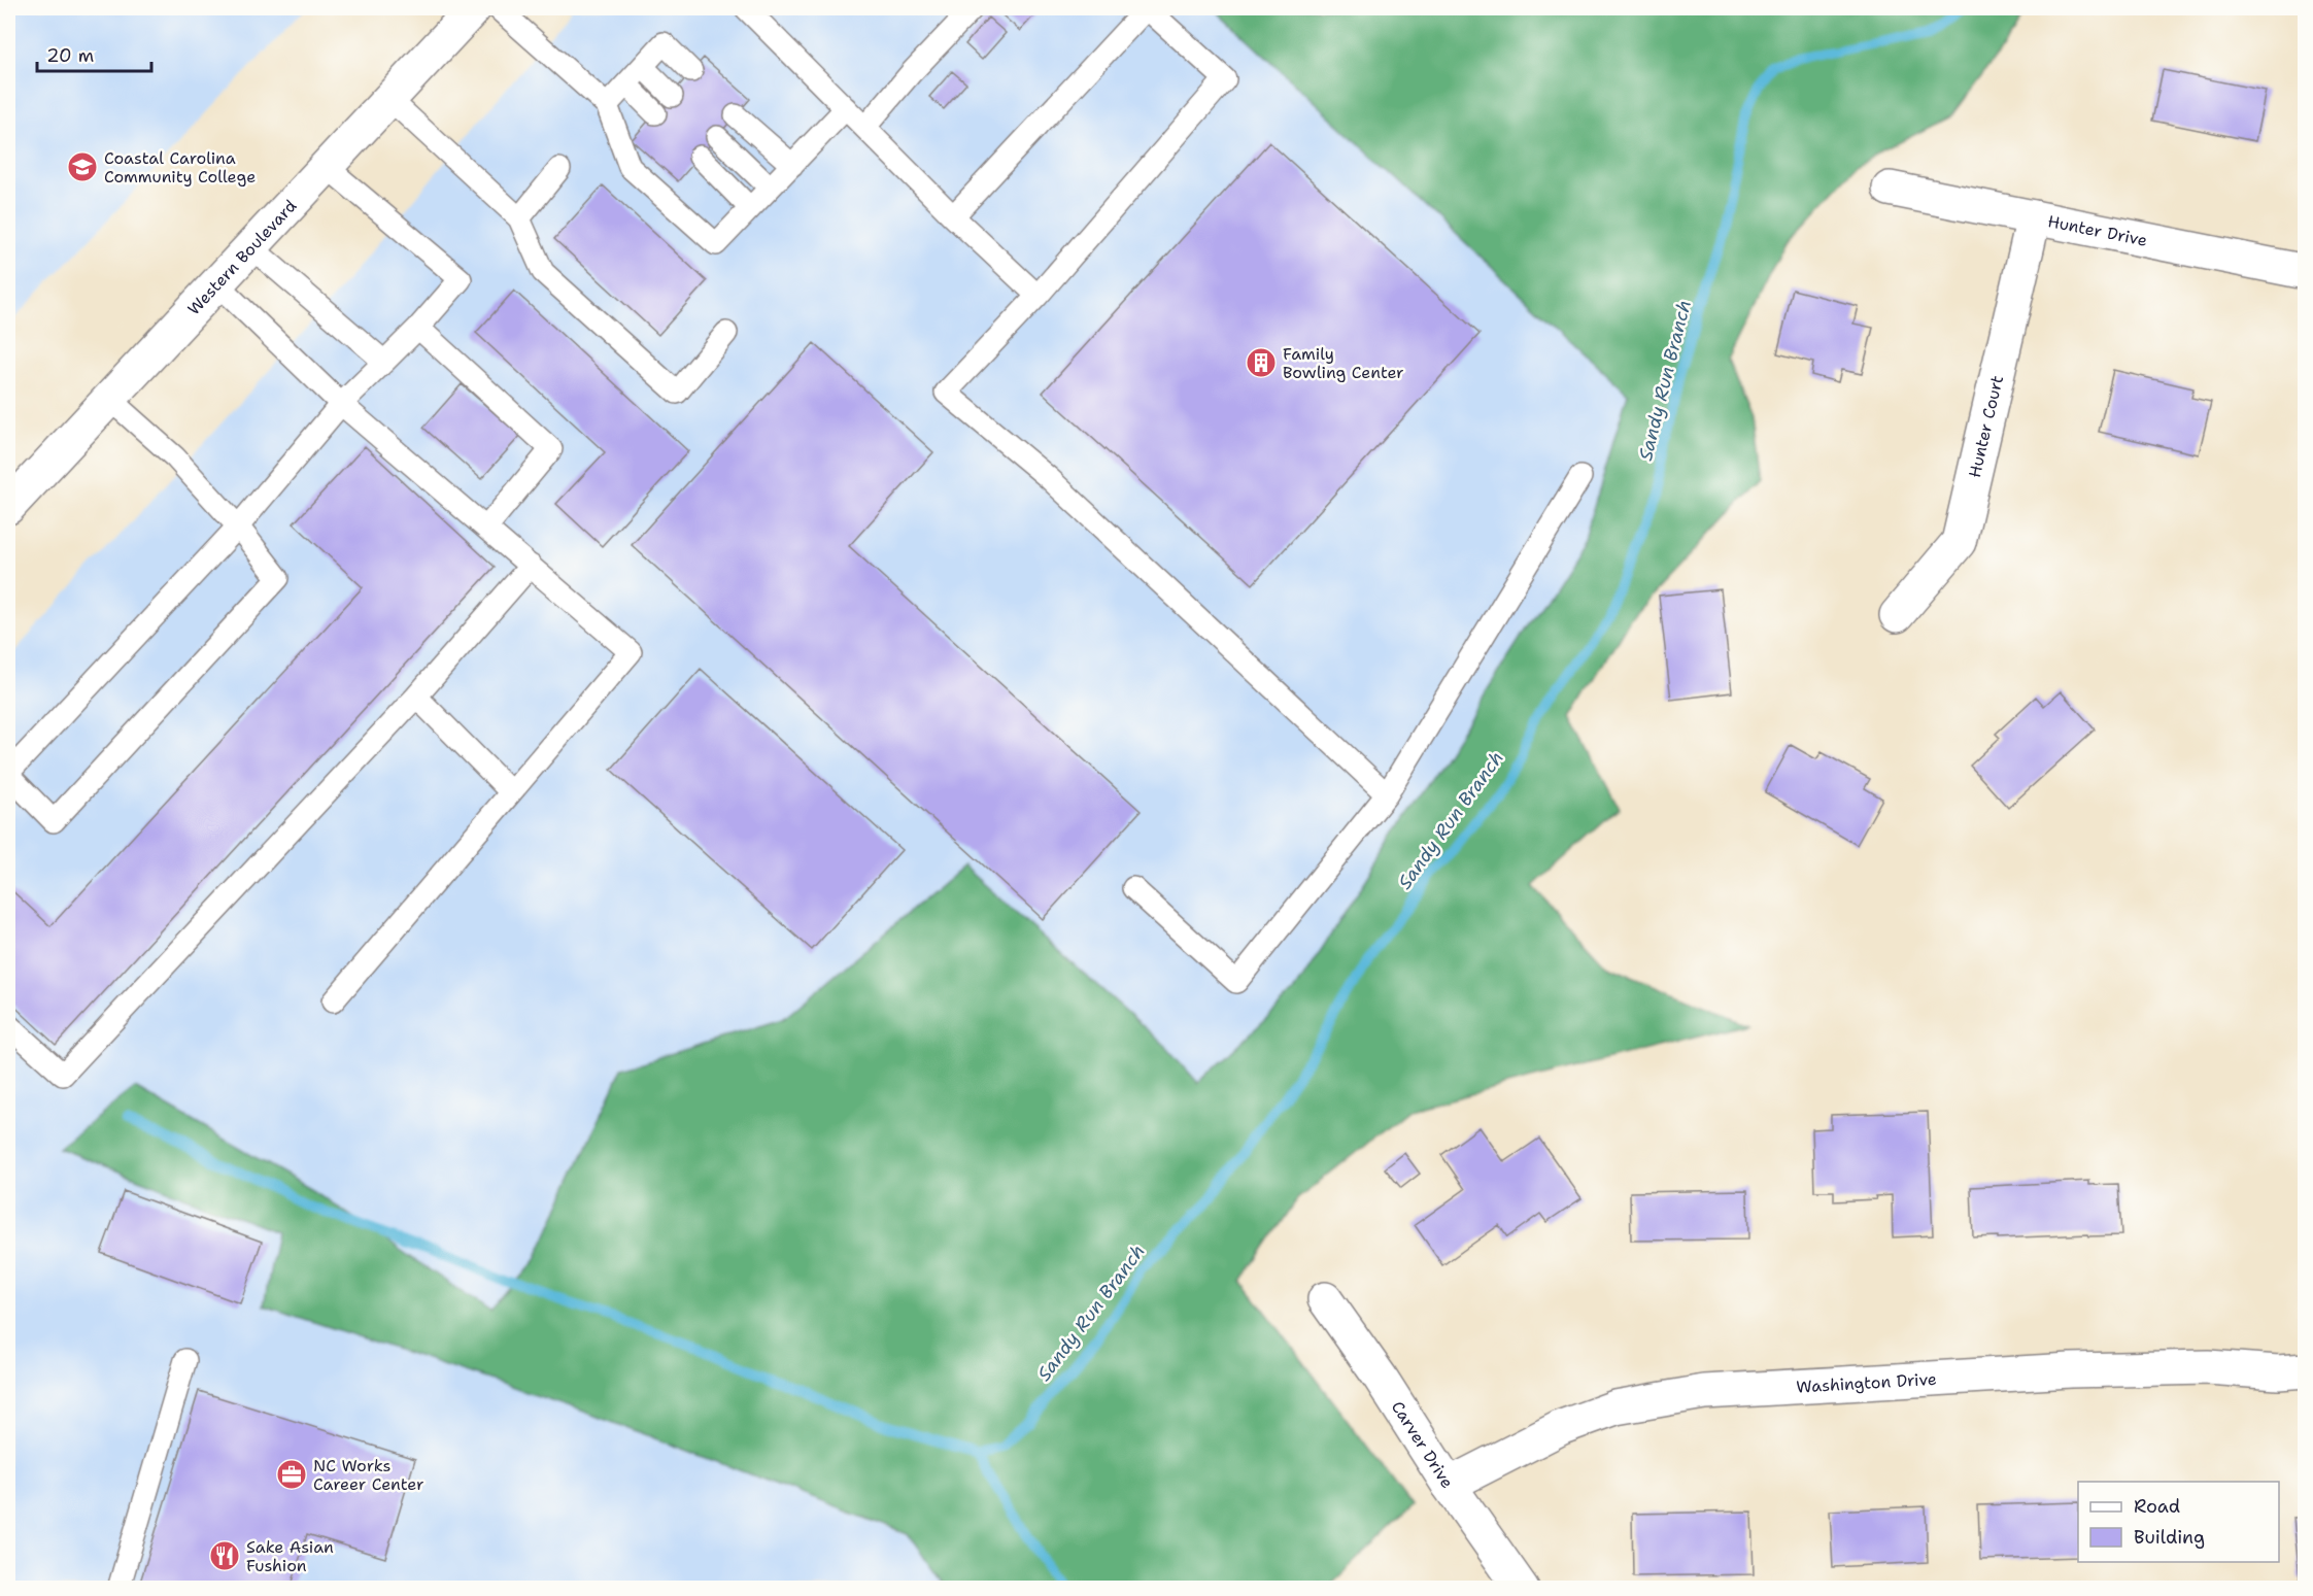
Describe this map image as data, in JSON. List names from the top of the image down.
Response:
{
  "streets": {
    "street": [
      "Hunter Drive",
      "Western Boulevard",
      "Hunter Court",
      "Washington Drive",
      "Carver Drive"
    ]
  },
  "crossings": [
    ["Hunter Drive", "Hunter Court"],
    ["Washington Drive", "Carver Drive"]
  ],
  "water": ["Sandy Run Branch"],
  "places": {
    "school or university": ["Coastal Carolina Community College"],
    "building": ["Family Bowling Center"],
    "office": ["NC Works Career Center"],
    "restaurant": ["Sake Asian Fushion"]
  },
  "legend": ["Road", "Building"],
  "scale_bar": "20 m"
}
